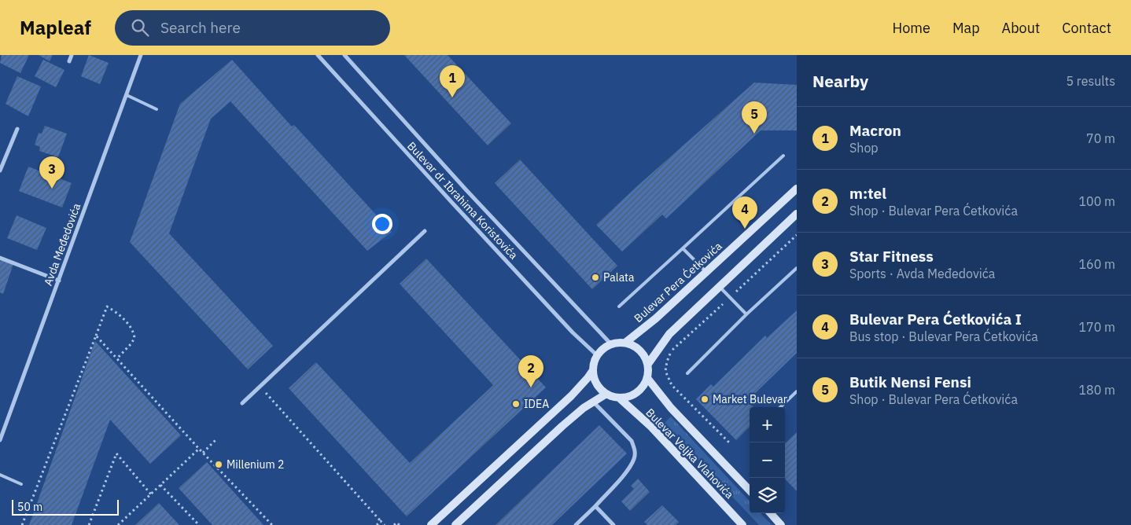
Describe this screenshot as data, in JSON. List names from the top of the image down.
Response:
{
  "streets": {
    "main road": ["Bulevar Pera Ćetkovića", "Bulevar Veljka Vlahovića"],
    "street": ["Bulevar dr Ibrahima Koristovića", "Avda Međedovića"]
  },
  "crossings": [
    ["Bulevar dr Ibrahima Koristovića", "Bulevar Pera Ćetkovića"],
    ["Bulevar dr Ibrahima Koristovića", "Bulevar Veljka Vlahovića"],
    ["Bulevar Pera Ćetkovića", "Bulevar Veljka Vlahovića"]
  ],
  "places": [
    "Palata",
    "Market Bulevar",
    "IDEA",
    "Millenium 2"
  ],
  "scale_bar": "50 m",
  "page": {
    "header": "Mapleaf",
    "search": "Search here",
    "nav": [
      "Home",
      "Map",
      "About",
      "Contact"
    ],
    "heading": ["Nearby", "5 results"],
    "pins": [
      "1",
      "5",
      "3",
      "4",
      "2"
    ],
    "list": [
      {
        "mark": "1",
        "name": "Macron",
        "note": "Shop",
        "value": "70 m"
      },
      {
        "mark": "2",
        "name": "m:tel",
        "note": "Shop · Bulevar Pera Ćetkovića",
        "value": "100 m"
      },
      {
        "mark": "3",
        "name": "Star Fitness",
        "note": "Sports · Avda Međedovića",
        "value": "160 m"
      },
      {
        "mark": "4",
        "name": "Bulevar Pera Ćetkovića I",
        "note": "Bus stop · Bulevar Pera Ćetkovića",
        "value": "170 m"
      },
      {
        "mark": "5",
        "name": "Butik Nensi Fensi",
        "note": "Shop · Bulevar Pera Ćetkovića",
        "value": "180 m"
      }
    ],
    "map_buttons": ["+", "−"],
    "scale": "50 m"
  }
}
